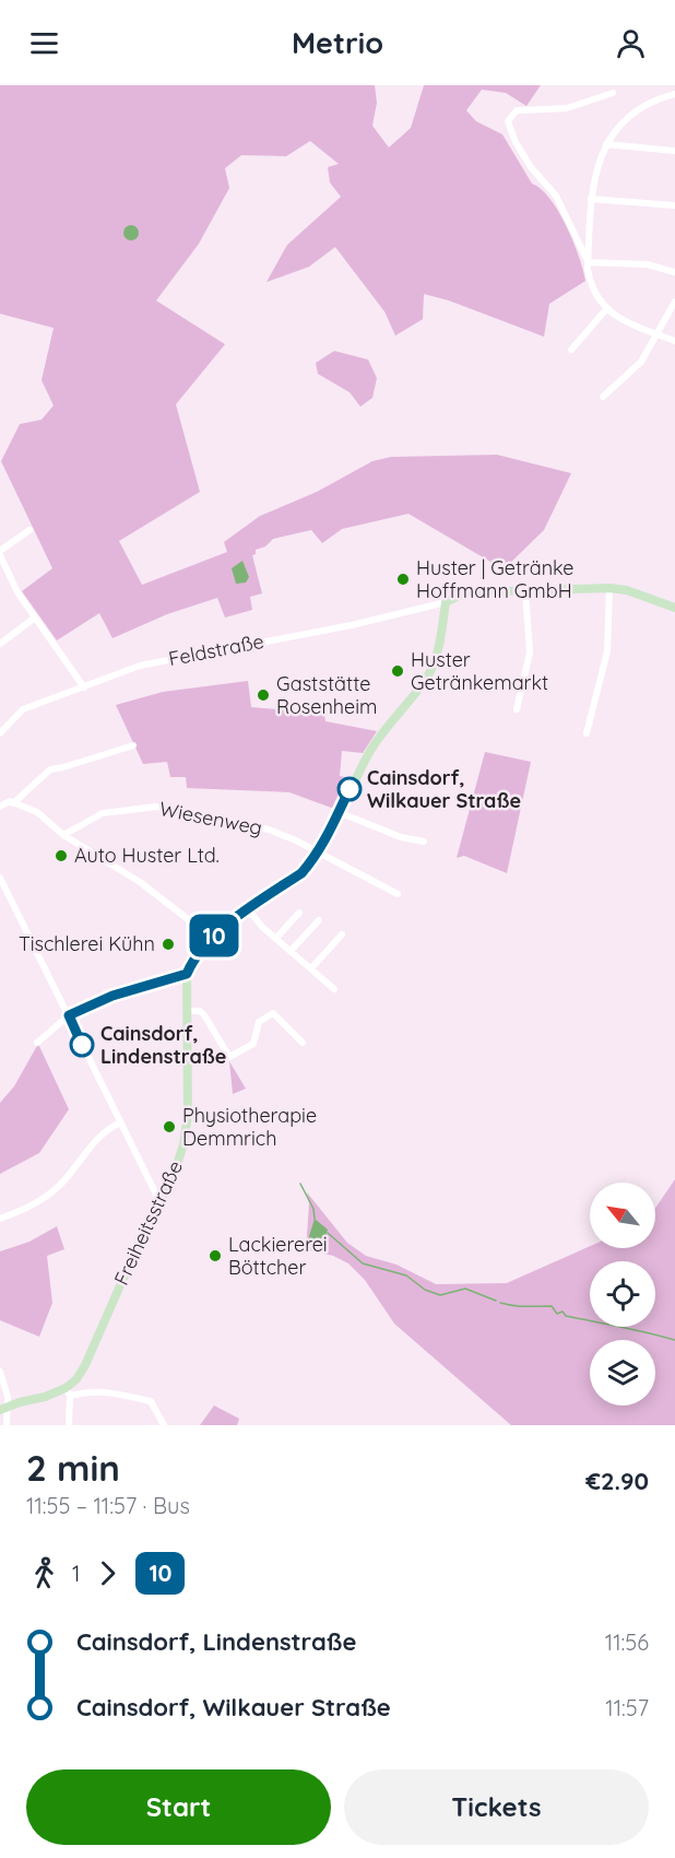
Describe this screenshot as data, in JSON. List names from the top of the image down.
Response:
{
  "streets": {
    "street": ["Feldstraße", "Wiesenweg", "Freiheitsstraße"]
  },
  "places": [
    "Huster | Getränke Hoffmann GmbH",
    "Huster Getränkemarkt",
    "Gaststätte Rosenheim",
    "Cainsdorf, Wilkauer Straße",
    "Auto Huster Ltd.",
    "Tischlerei Kühn",
    "Cainsdorf, Lindenstraße",
    "Physiotherapie Demmrich",
    "Lackiererei Böttcher"
  ],
  "lines": ["bus line 10"],
  "north": "top left",
  "page": {
    "header": "Metrio",
    "on_map": "10",
    "heading": ["2 min", "11:55 – 11:57 · Bus", "€2.90"],
    "legs": ["1", "10"],
    "list": [
      {
        "name": "Cainsdorf, Lindenstraße",
        "value": "11:56"
      },
      {
        "name": "Cainsdorf, Wilkauer Straße",
        "value": "11:57"
      }
    ],
    "buttons": ["Start", "Tickets"]
  }
}
